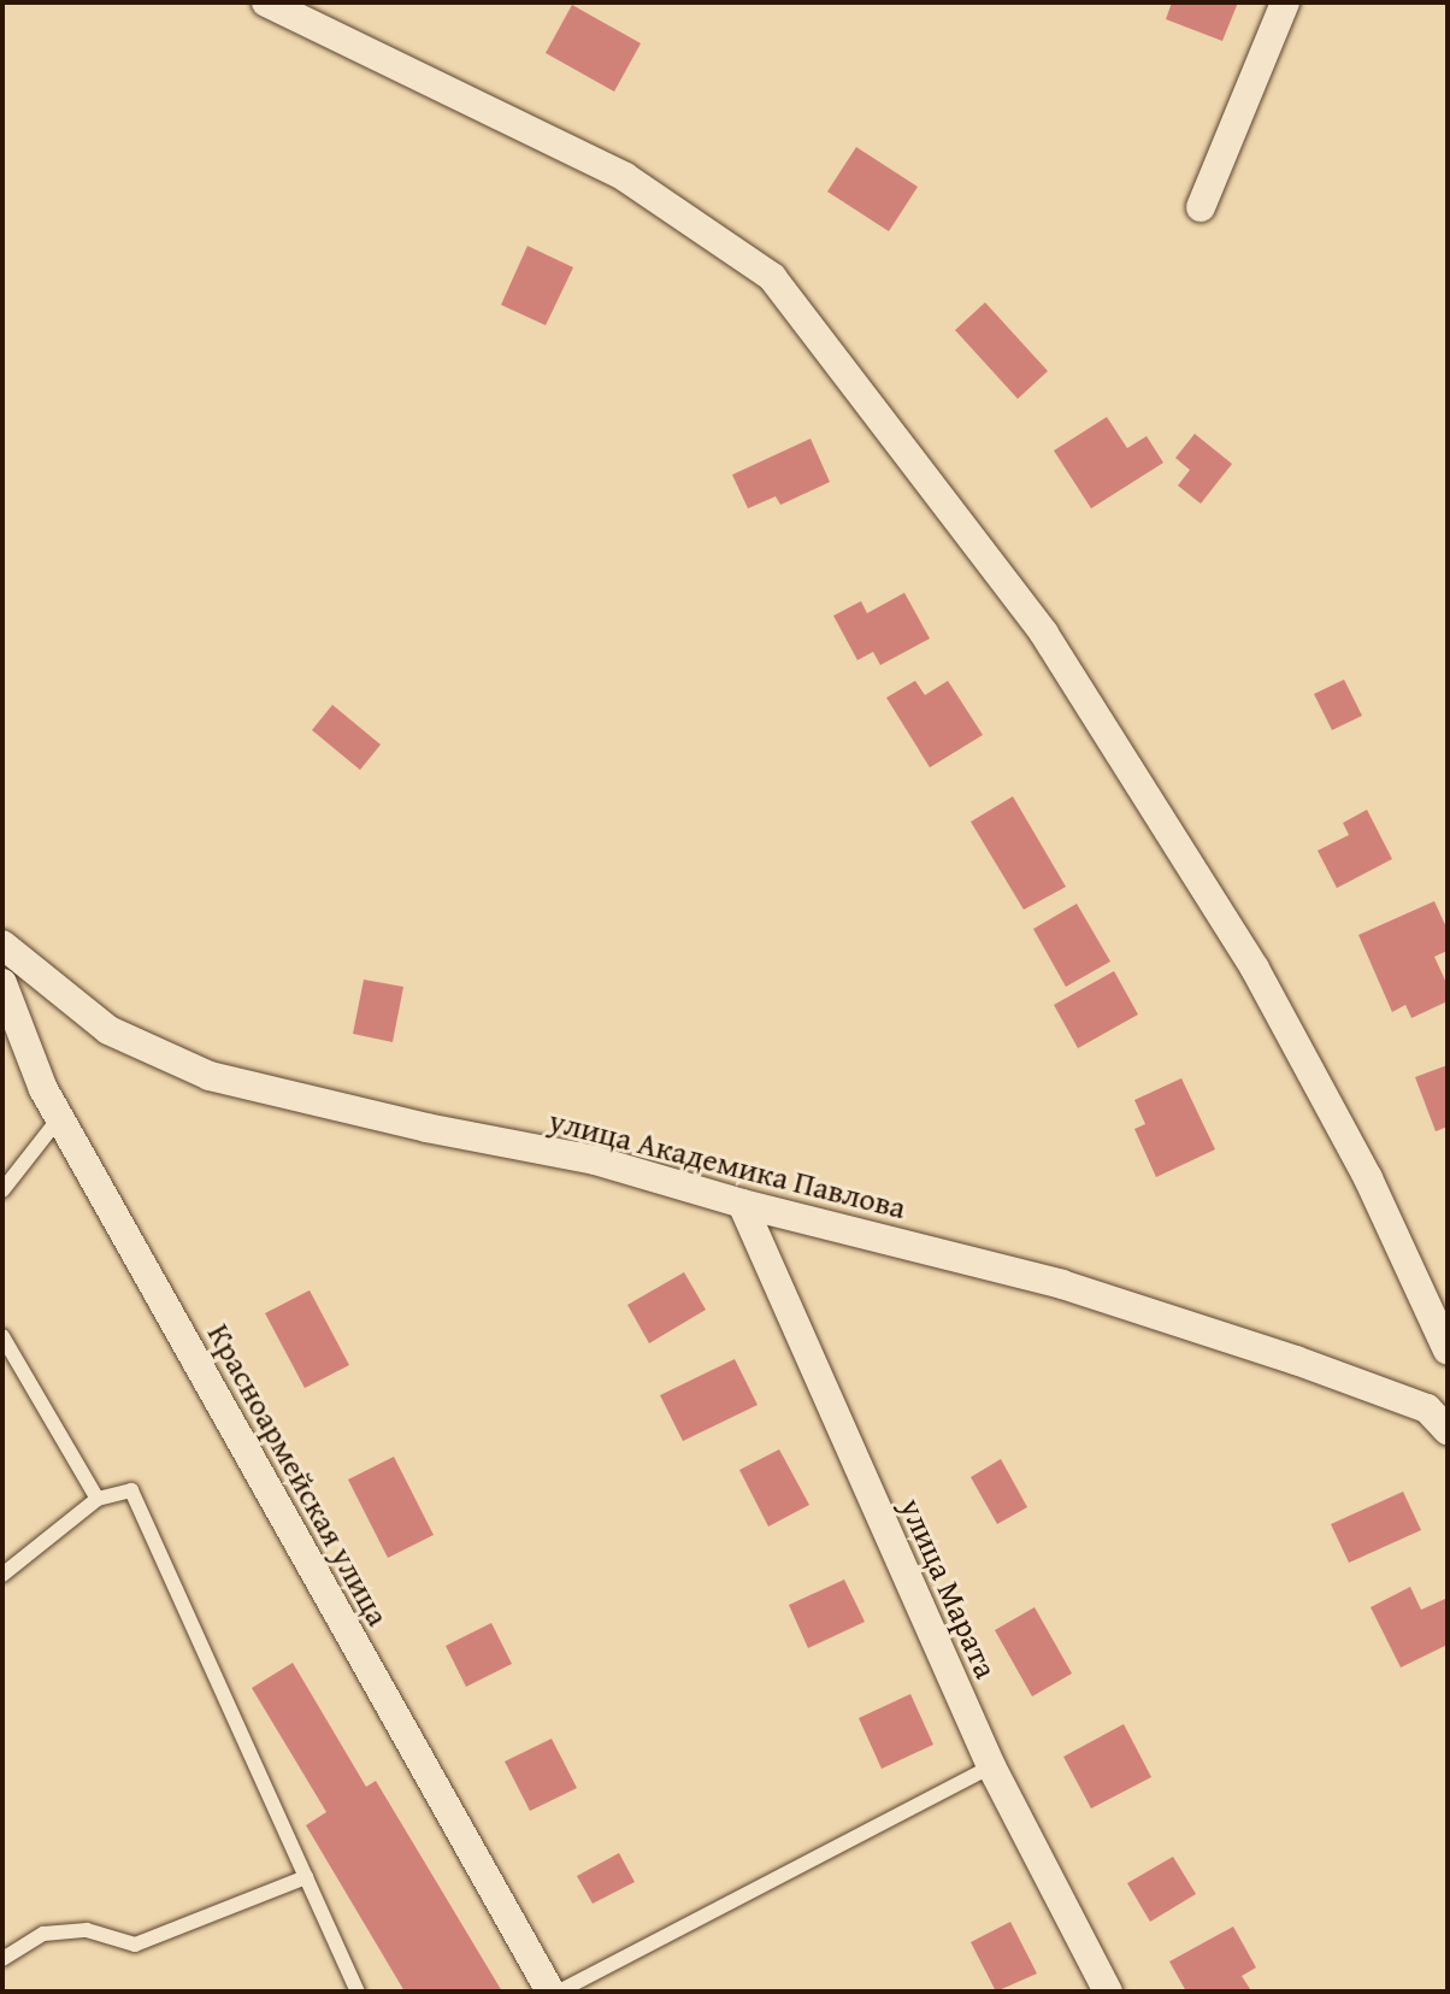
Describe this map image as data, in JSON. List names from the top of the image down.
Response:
{
  "streets": {
    "street": ["улица Академика Павлова", "Красноармейская улица", "улица Марата"]
  },
  "crossings": [
    ["улица Академика Павлова", "улица Марата"]
  ]
}
